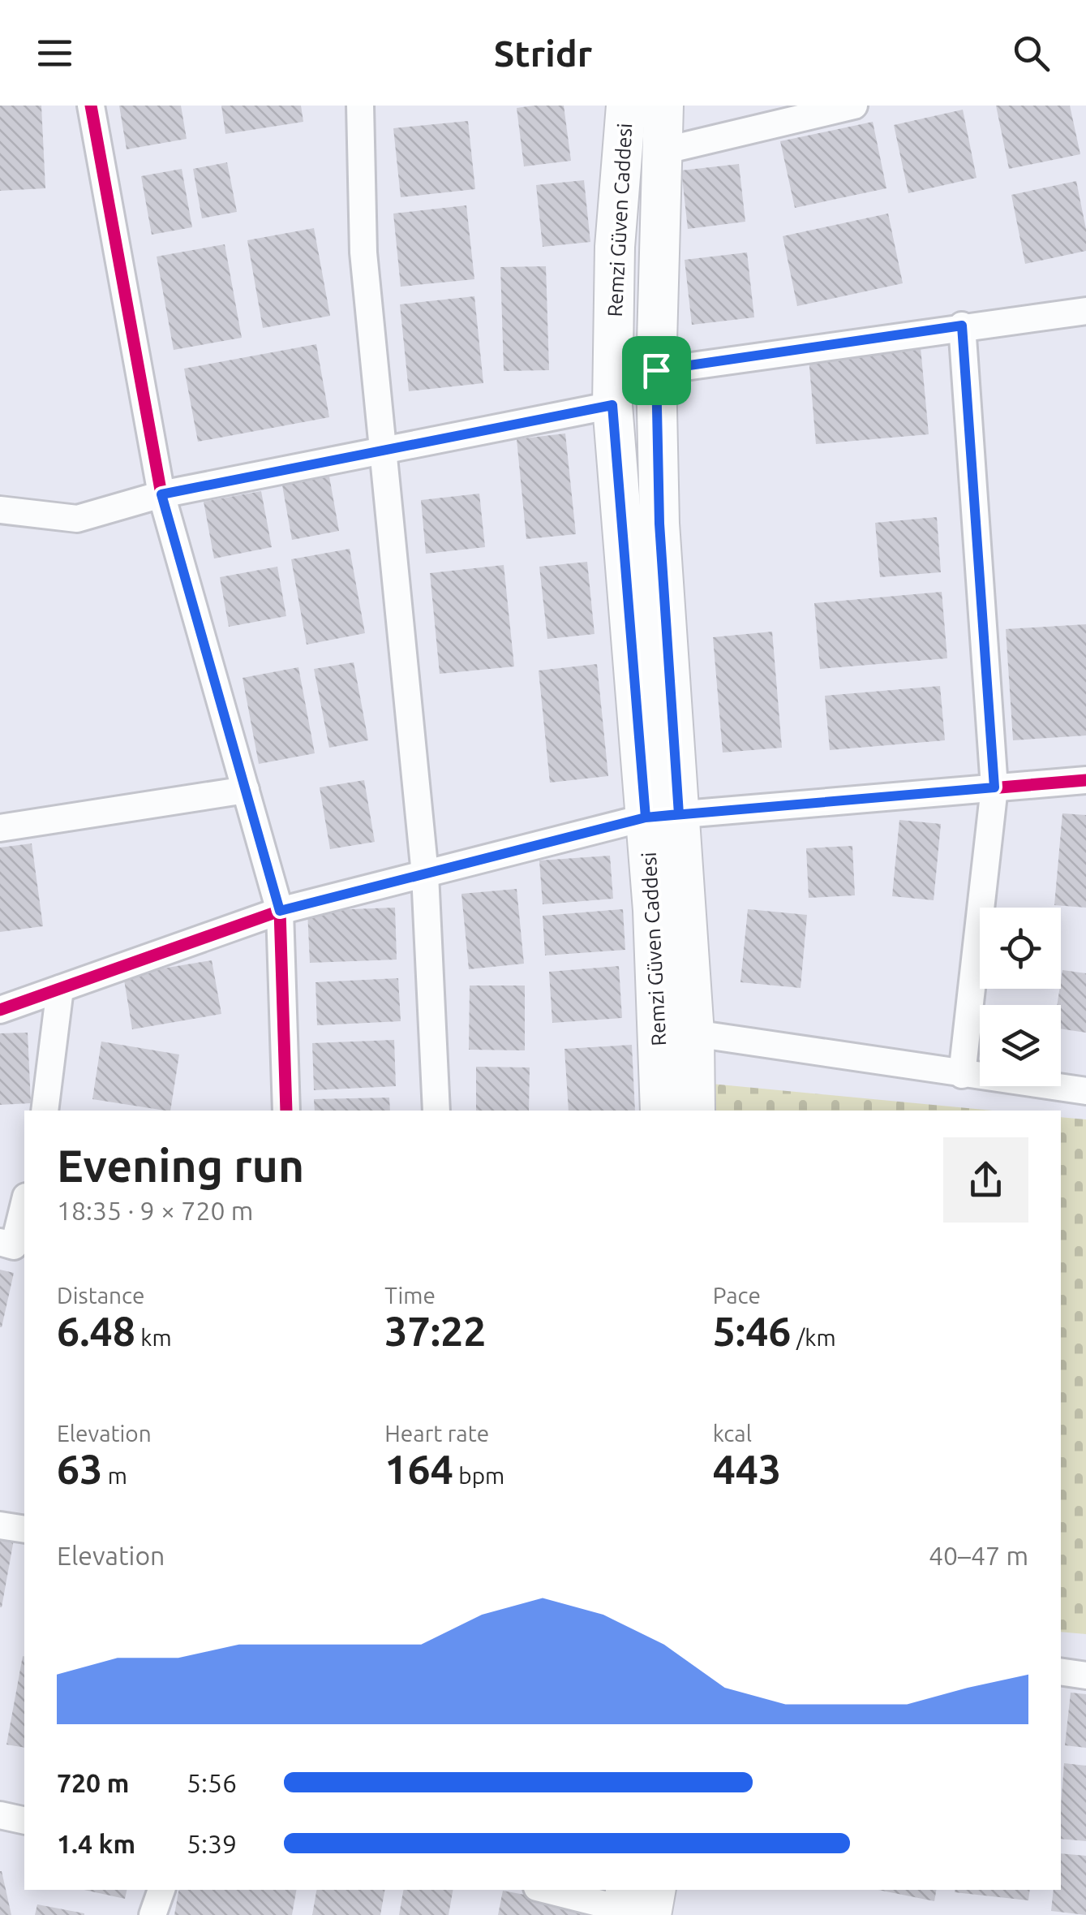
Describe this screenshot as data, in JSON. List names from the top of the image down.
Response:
{
  "streets": {
    "main road": ["Remzi Güven Caddesi"]
  },
  "page": {
    "header": "Stridr",
    "heading": ["Evening run", "18:35 · 9 × 720 m"],
    "stats": [
      ["Distance", "6.48 km"],
      ["Time", "37:22"],
      ["Pace", "5:46 /km"],
      ["Elevation", "63 m"],
      ["Heart rate", "164 bpm"],
      ["kcal", "443"]
    ],
    "chart": ["Elevation", "40–47 m"],
    "list": [
      {
        "name": "720 m",
        "note": "5:56"
      },
      {
        "name": "1.4 km",
        "note": "5:39"
      }
    ]
  }
}
